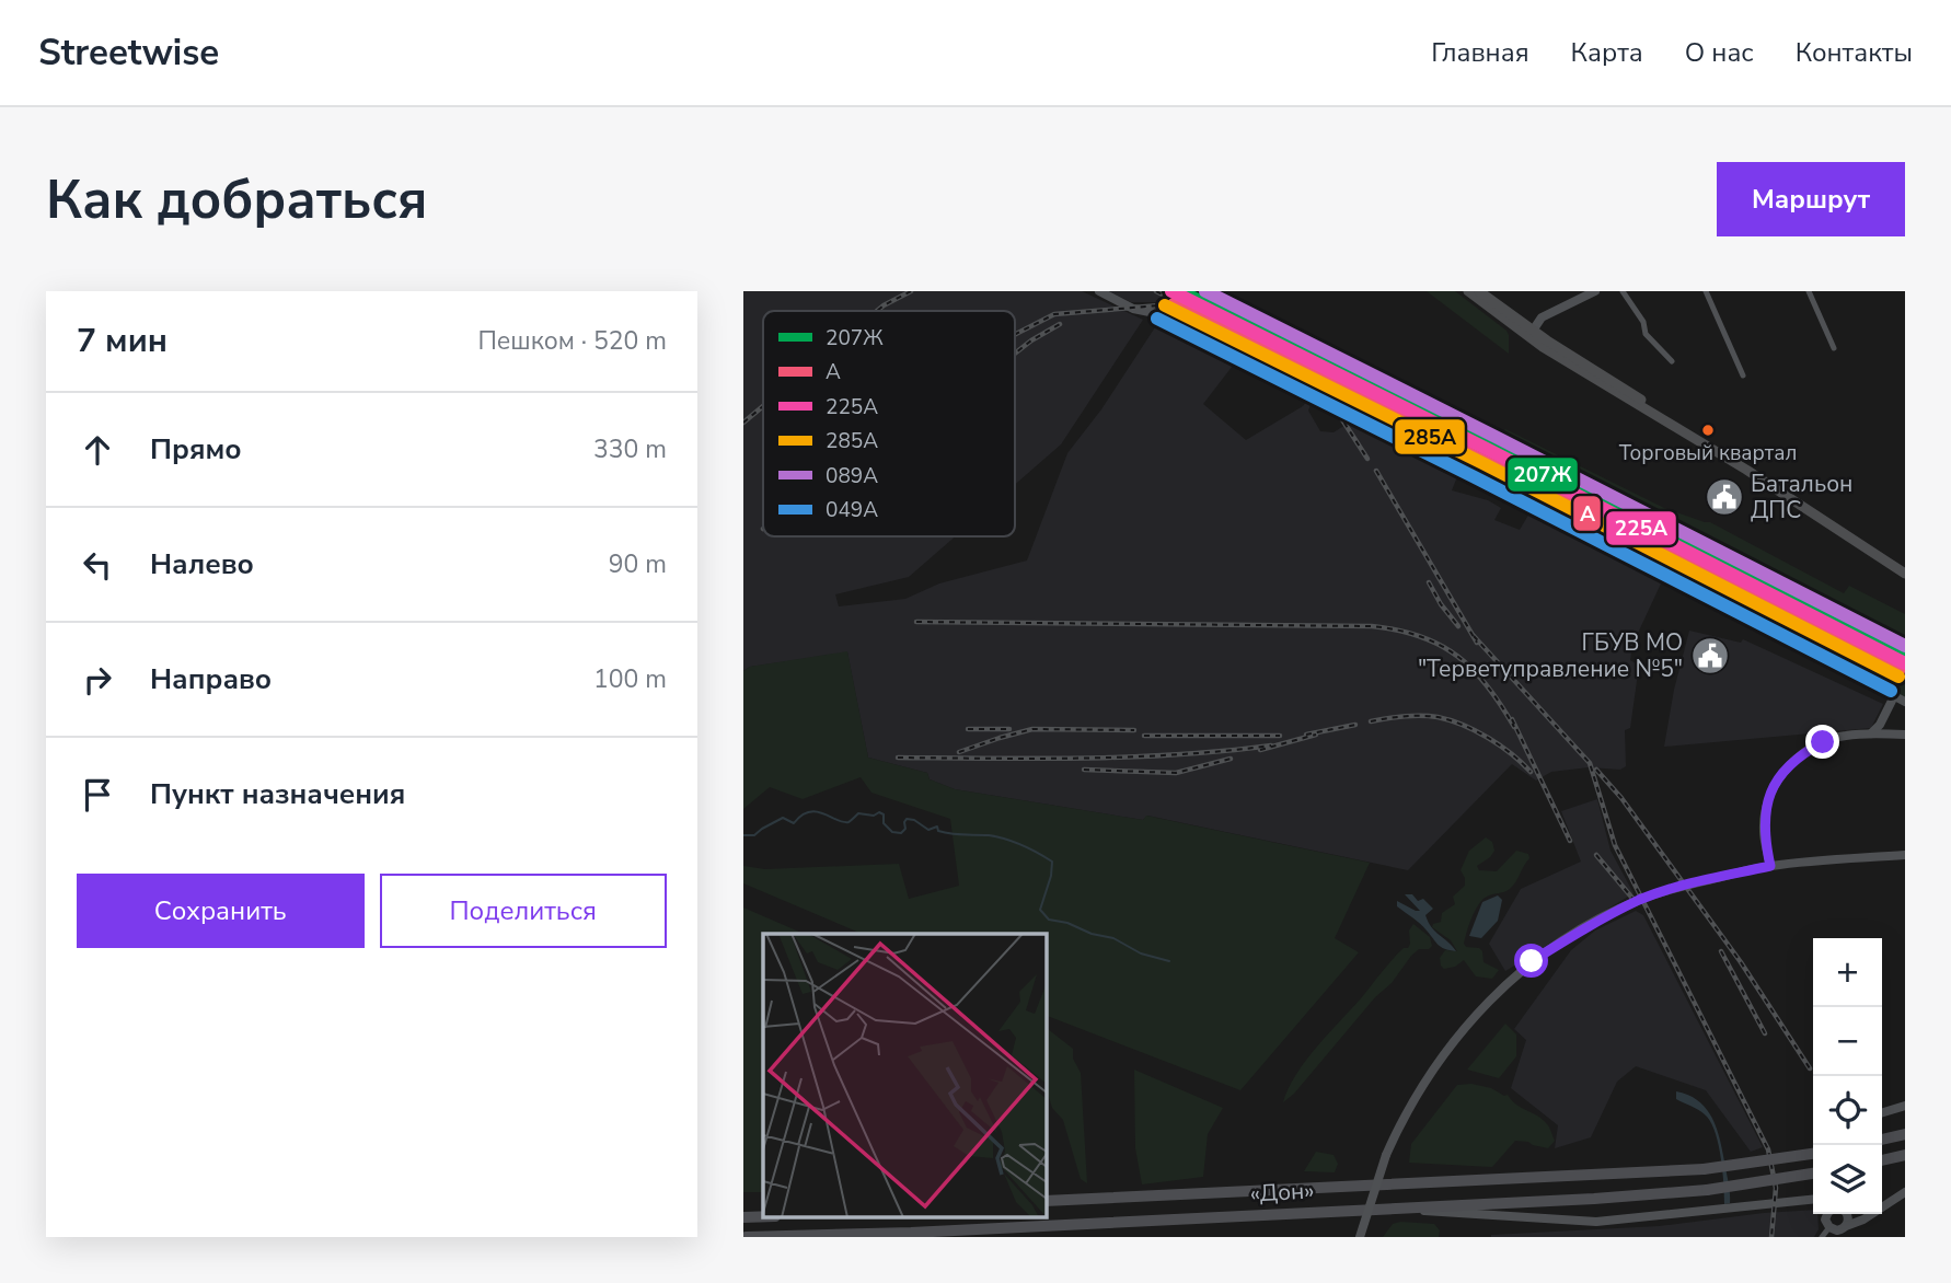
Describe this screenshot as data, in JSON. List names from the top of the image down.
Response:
{
  "streets": {
    "highway": ["«Дон»"]
  },
  "places": {
    "other": ["Торговый квартал"],
    "public building": ["Батальон ДПС", "ГБУВ МО \"Терветуправление №5\""]
  },
  "lines": [
    "transit line 207Ж",
    "transit line 225А",
    "transit line 089А",
    "transit line A",
    "transit line 285А",
    "transit line 049А"
  ],
  "legend": [
    "207Ж",
    "A",
    "225А",
    "285А",
    "089А",
    "049А"
  ],
  "page": {
    "header": "Streetwise",
    "nav": [
      "Главная",
      "Карта",
      "О нас",
      "Контакты"
    ],
    "buttons": [
      "Маршрут",
      ["Сохранить", "Поделиться"]
    ],
    "title": "Как добраться",
    "heading": ["7 мин", "Пешком · 520 m"],
    "list": [
      ["Прямо", "330 m"],
      ["Налево", "90 m"],
      ["Направо", "100 m"],
      "Пункт назначения"
    ],
    "map_buttons": ["+", "−"]
  }
}
